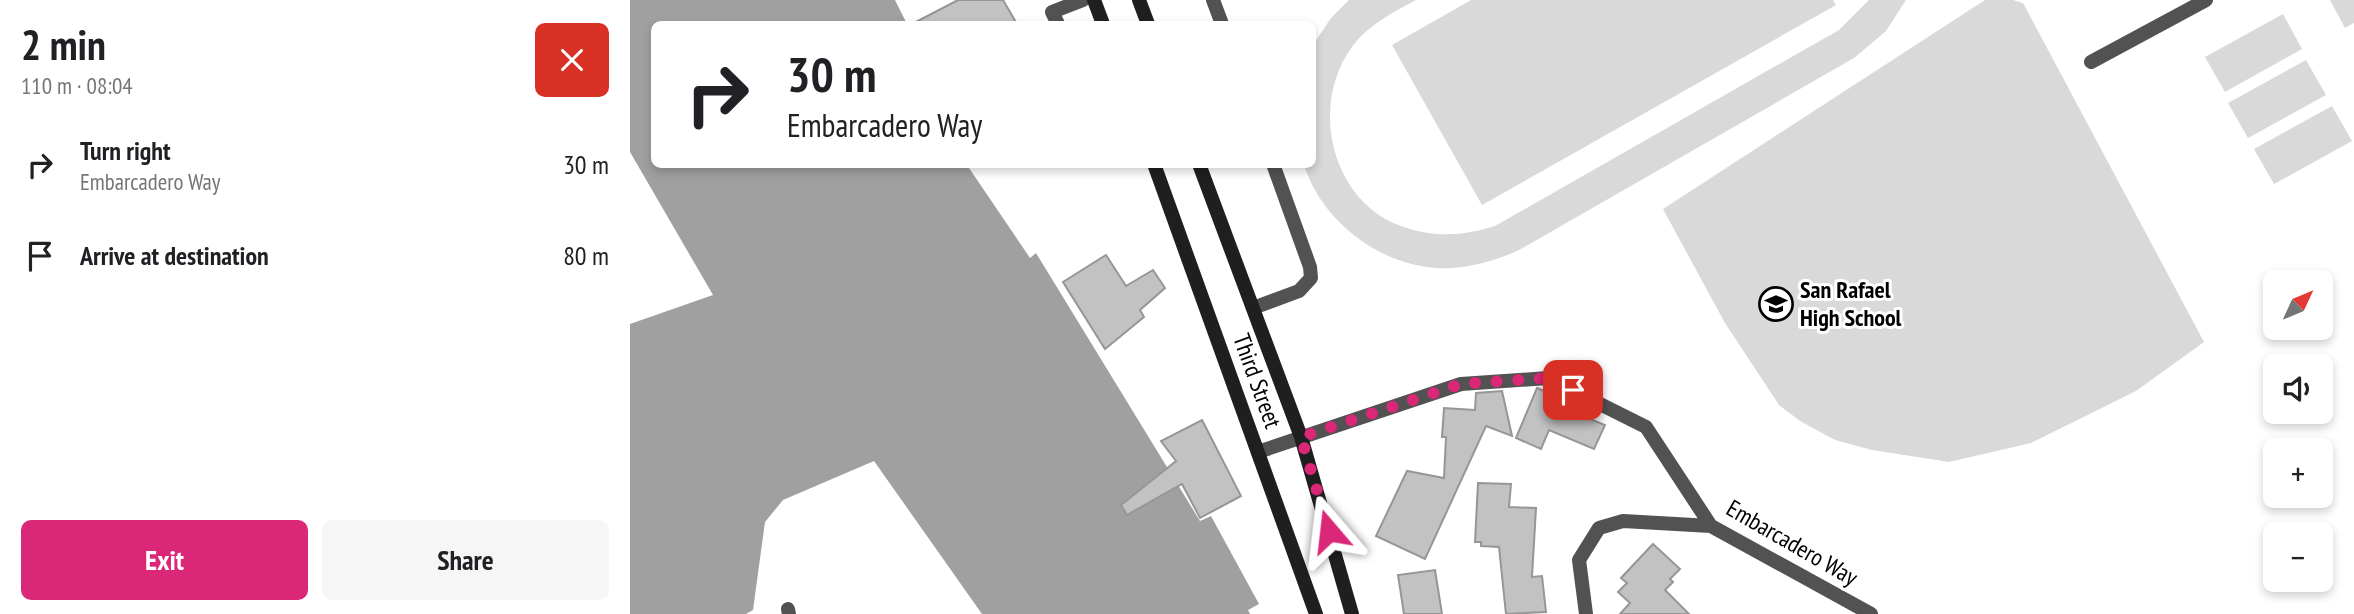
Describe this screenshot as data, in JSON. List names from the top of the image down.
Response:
{
  "streets": {
    "main road": ["Third Street"],
    "street": ["Embarcadero Way"]
  },
  "crossings": [
    ["Third Street", "Embarcadero Way"]
  ],
  "places": {
    "school or university": ["San Rafael High School"]
  },
  "north": "top right",
  "page": {
    "heading": ["2 min", "110 m · 08:04"],
    "turn": ["30 m", "Embarcadero Way"],
    "list": [
      {
        "name": "Turn right",
        "note": "Embarcadero Way",
        "value": "30 m"
      },
      {
        "name": "Arrive at destination",
        "value": "80 m"
      }
    ],
    "map_buttons": ["+", "−"],
    "buttons": ["Exit", "Share"]
  }
}
